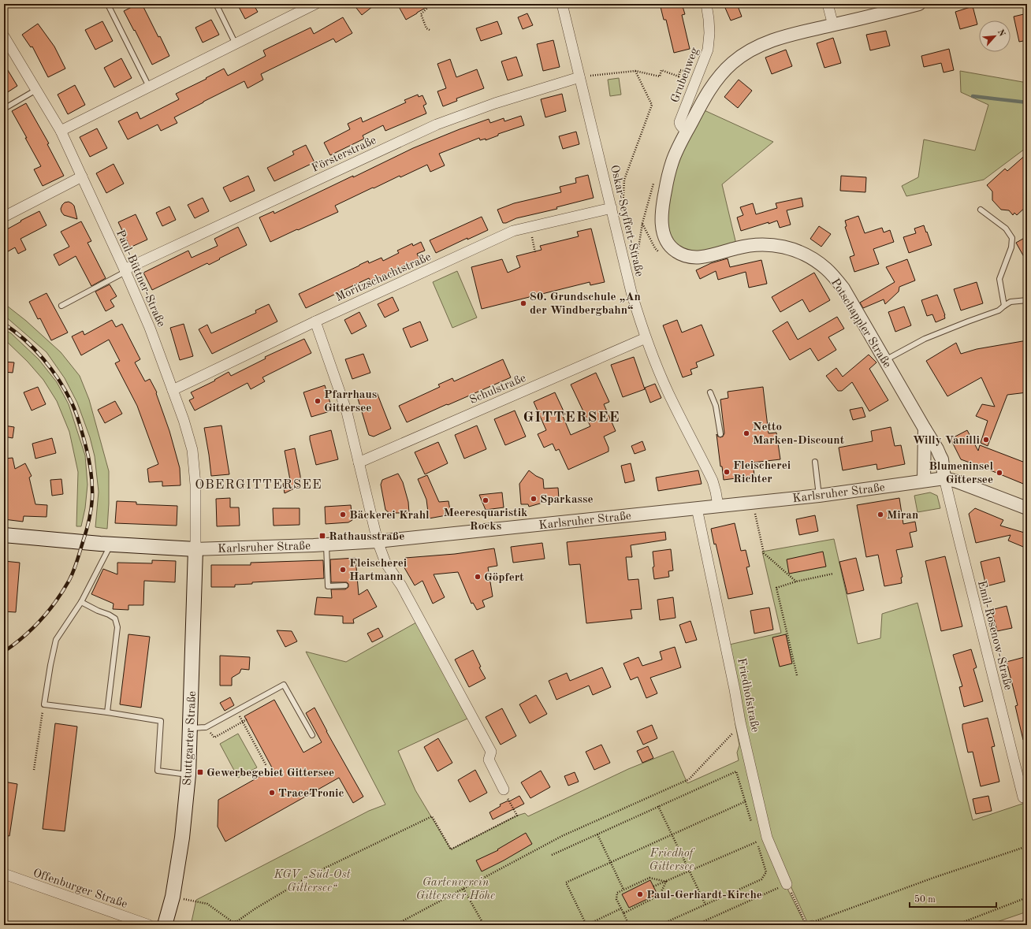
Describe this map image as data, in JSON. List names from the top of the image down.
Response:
{
  "streets": {
    "main road": ["Karlsruher Straße", "Stuttgarter Straße"],
    "street": [
      "Grubenweg",
      "Försterstraße",
      "Oskar-Seyffert-Straße",
      "Moritzschachtstraße",
      "Paul-Büttner-Straße",
      "Potschappler Straße",
      "Schulstraße",
      "Emil-Rosenow-Straße",
      "Friedhofstraße",
      "Offenburger Straße"
    ]
  },
  "crossings": [
    ["Grubenweg", "Potschappler Straße"],
    ["Försterstraße", "Oskar-Seyffert-Straße"],
    ["Försterstraße", "Paul-Büttner-Straße"],
    ["Oskar-Seyffert-Straße", "Moritzschachtstraße"],
    ["Oskar-Seyffert-Straße", "Schulstraße"],
    ["Oskar-Seyffert-Straße", "Karlsruher Straße"],
    ["Moritzschachtstraße", "Paul-Büttner-Straße"],
    ["Paul-Büttner-Straße", "Karlsruher Straße"],
    ["Paul-Büttner-Straße", "Stuttgarter Straße"],
    ["Potschappler Straße", "Karlsruher Straße"],
    ["Potschappler Straße", "Emil-Rosenow-Straße"],
    ["Karlsruher Straße", "Emil-Rosenow-Straße"],
    ["Karlsruher Straße", "Friedhofstraße"],
    ["Karlsruher Straße", "Stuttgarter Straße"]
  ],
  "districts": ["GITTERSEE", "OBERGITTERSEE"],
  "parks": ["Friedhof Gittersee", "KGV „Süd-Ost Gittersee“", "Gartenverein Gitterseer Höhe"],
  "places": {
    "other": [
      "80. Grundschule „An der Windbergbahn“",
      "Pfarrhaus Gittersee",
      "Netto Marken-Discount",
      "Willy Vanilli",
      "Fleischerei Richter",
      "Blumeninsel Gittersee",
      "Sparkasse",
      "Meeresquaristik Rocks",
      "Bäckerei Krahl",
      "Miran",
      "Fleischerei Hartmann",
      "Göpfert",
      "TraceTronic",
      "Paul-Gerhardt-Kirche"
    ],
    "transit": ["Rathausstraße", "Gewerbegebiet Gittersee"]
  },
  "scale_bar": "50 m",
  "north": "top right"
}
